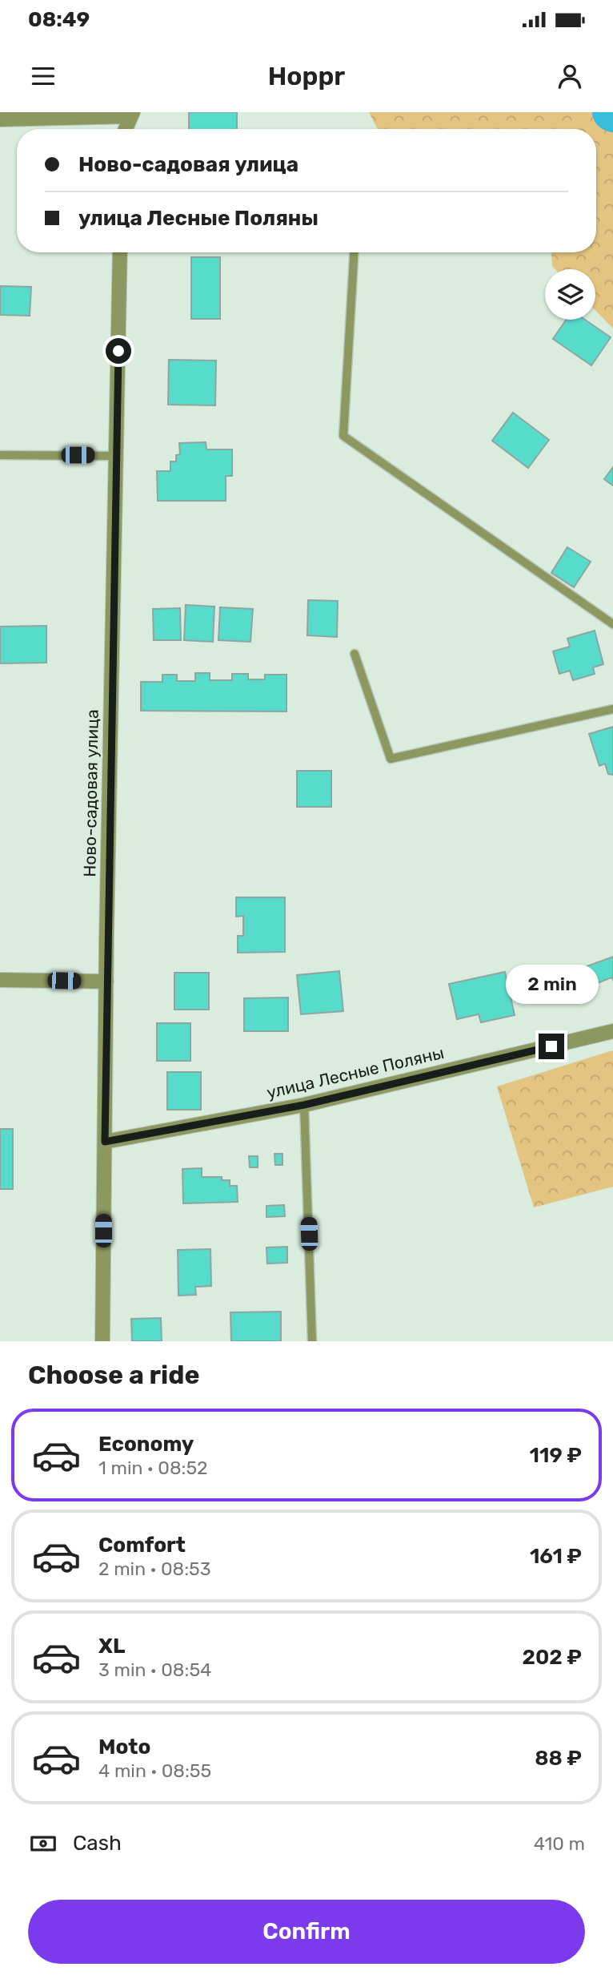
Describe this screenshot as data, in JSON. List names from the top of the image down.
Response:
{
  "streets": {
    "street": ["Ново-садовая улица", "улица Лесные Поляны"]
  },
  "crossings": [
    ["Ново-садовая улица", "улица Лесные Поляны"]
  ],
  "page": {
    "status": "08:49",
    "header": "Hoppr",
    "banner": ["Ново-садовая улица", "улица Лесные Поляны"],
    "bubble": "2 min",
    "heading": "Choose a ride",
    "list": [
      {
        "name": "Economy",
        "note": "1 min · 08:52",
        "value": "119 ₽"
      },
      {
        "name": "Comfort",
        "note": "2 min · 08:53",
        "value": "161 ₽"
      },
      {
        "name": "XL",
        "note": "3 min · 08:54",
        "value": "202 ₽"
      },
      {
        "name": "Moto",
        "note": "4 min · 08:55",
        "value": "88 ₽"
      }
    ],
    "pay": ["Cash", "410 m"],
    "buttons": "Confirm"
  }
}
